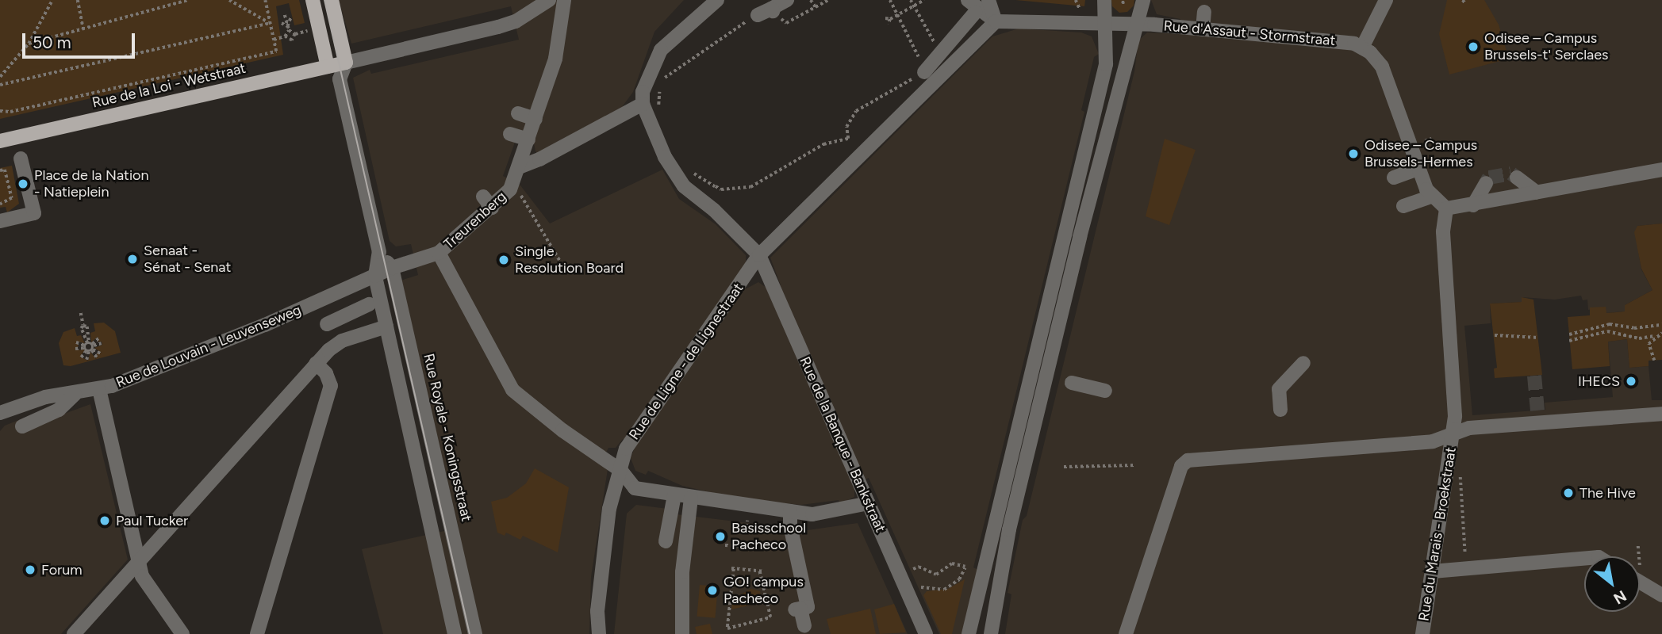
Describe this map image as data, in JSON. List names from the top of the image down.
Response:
{
  "streets": {
    "main road": ["Rue de la Loi - Wetstraat"],
    "street": [
      "Rue d'Assaut - Stormstraat",
      "Treurenberg",
      "Rue de Louvain - Leuvenseweg",
      "Rue de Ligne - de Lignestraat",
      "Rue Royale - Koningsstraat",
      "Rue de la Banque - Bankstraat",
      "Rue du Marais - Broekstraat"
    ]
  },
  "crossings": [
    ["Rue d'Assaut - Stormstraat", "Rue de Ligne - de Lignestraat"],
    ["Treurenberg", "Rue de Louvain - Leuvenseweg"],
    ["Treurenberg", "Rue Royale - Koningsstraat"],
    ["Rue de Louvain - Leuvenseweg", "Rue Royale - Koningsstraat"],
    ["Rue de Ligne - de Lignestraat", "Rue de la Banque - Bankstraat"]
  ],
  "places": [
    "Odisee – Campus Brussels-t' Serclaes",
    "Odisee – Campus Brussels-Hermes",
    "Place de la Nation - Natieplein",
    "Senaat - Sénat - Senat",
    "Single Resolution Board",
    "IHECS",
    "The Hive",
    "Paul Tucker",
    "Basisschool Pacheco",
    "Forum",
    "GO! campus Pacheco"
  ],
  "scale_bar": "50 m",
  "north": "bottom right"
}
